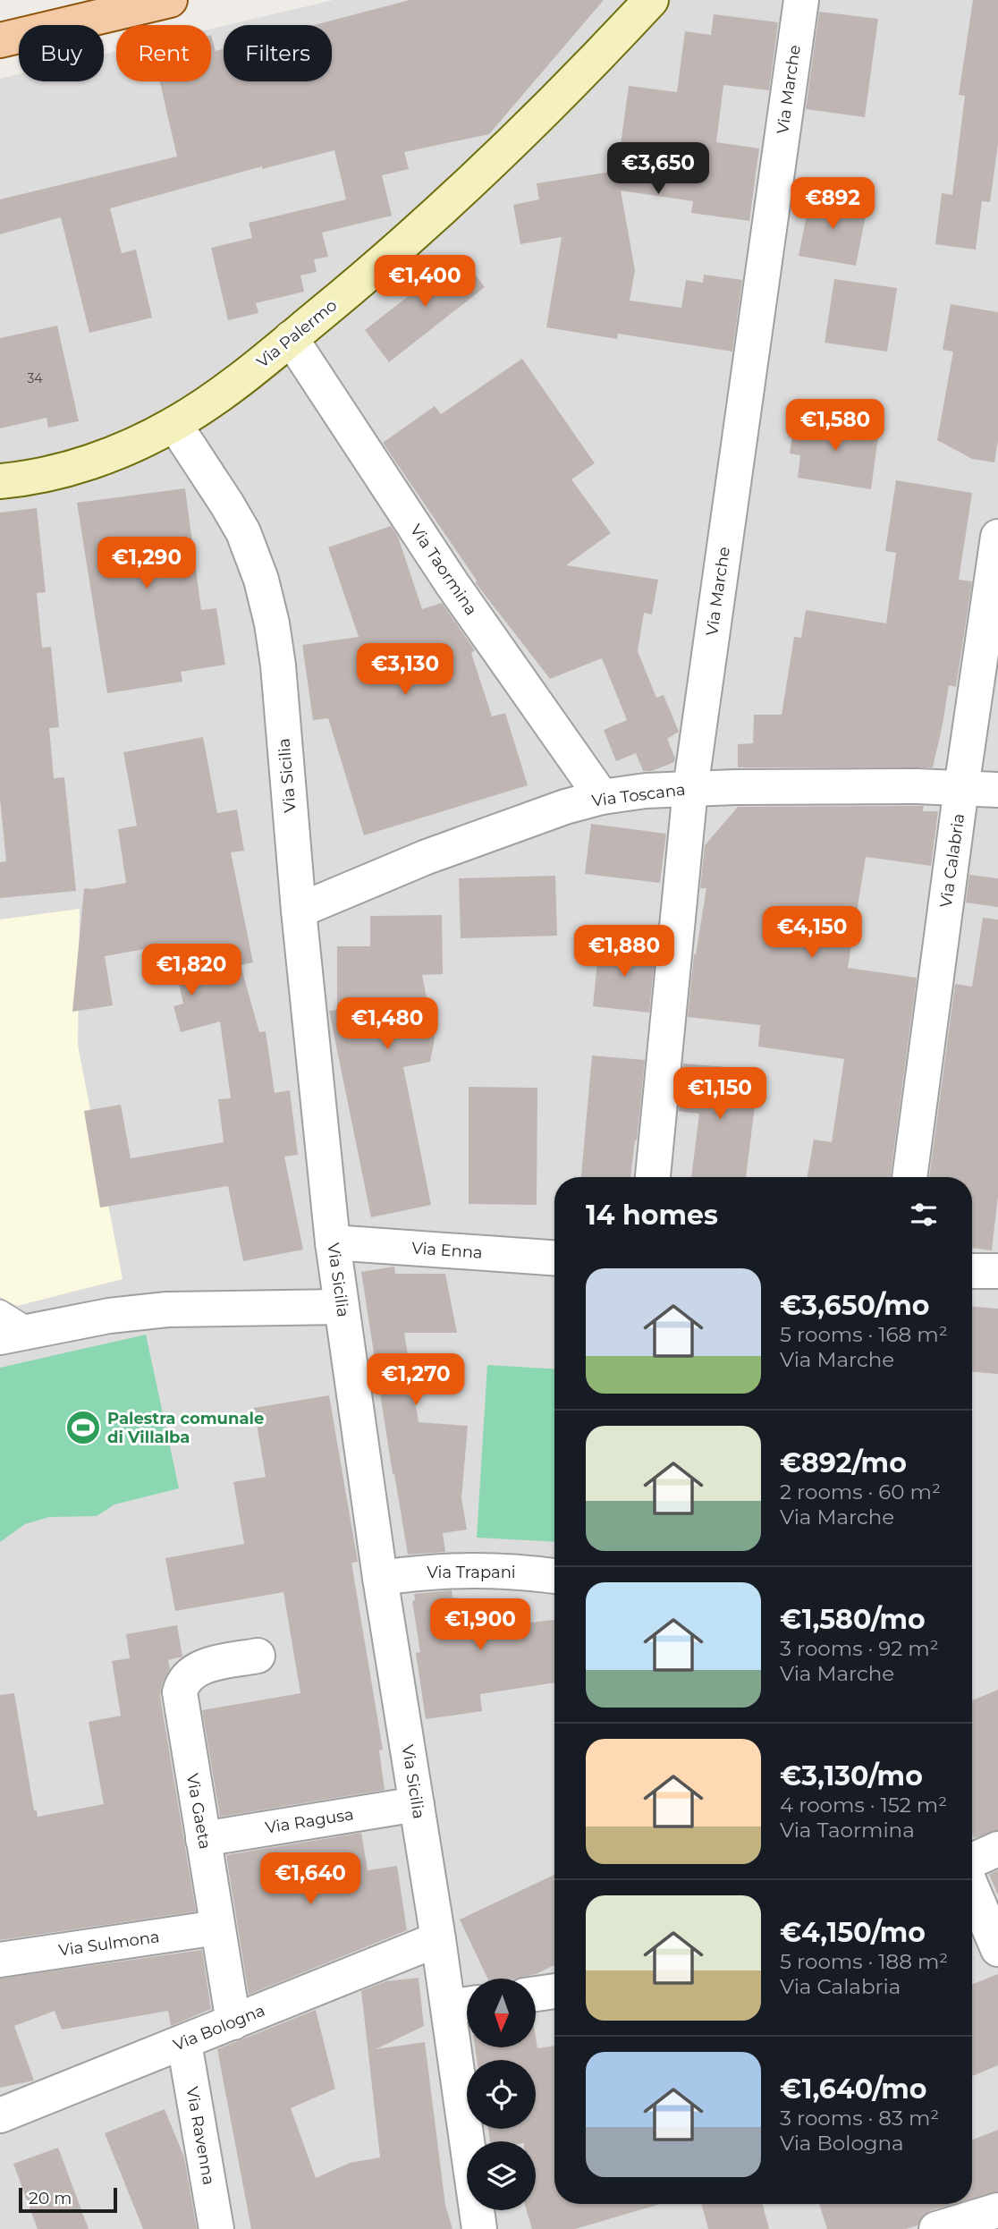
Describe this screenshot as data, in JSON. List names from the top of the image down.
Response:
{
  "streets": {
    "street": [
      "Via Marche",
      "Via Palermo",
      "Via Taormina",
      "Via Sicilia",
      "Via Toscana",
      "Via Calabria",
      "Via Enna",
      "Via Trapani",
      "Via Gaeta",
      "Via Ragusa",
      "Via Sulmona",
      "Via Bologna",
      "Via Ravenna"
    ]
  },
  "crossings": [
    ["Via Marche", "Via Toscana"],
    ["Via Palermo", "Via Taormina"],
    ["Via Palermo", "Via Sicilia"],
    ["Via Taormina", "Via Toscana"],
    ["Via Sicilia", "Via Toscana"],
    ["Via Sicilia", "Via Enna"],
    ["Via Sicilia", "Via Trapani"],
    ["Via Sicilia", "Via Ragusa"],
    ["Via Sicilia", "Via Bologna"],
    ["Via Toscana", "Via Calabria"],
    ["Via Gaeta", "Via Ragusa"],
    ["Via Gaeta", "Via Sulmona"],
    ["Via Gaeta", "Via Bologna"],
    ["Via Bologna", "Via Ravenna"]
  ],
  "places": {
    "sports": ["Palestra comunale di Villalba"]
  },
  "house_numbers": ["34"],
  "scale_bar": "20 m",
  "north": "bottom",
  "page": {
    "chip": ["Buy", "Rent", "Filters"],
    "price": [
      "€3,650",
      "€892",
      "€1,400",
      "€1,580",
      "€1,290",
      "€3,130",
      "€4,150",
      "€1,880",
      "€1,820",
      "€1,480",
      "€1,150",
      "€1,270",
      "€1,900",
      "€1,640"
    ],
    "heading": "14 homes",
    "list": [
      {
        "name": "€3,650/mo",
        "note": "5 rooms · 168 m² · Via Marche"
      },
      {
        "name": "€892/mo",
        "note": "2 rooms · 60 m² · Via Marche"
      },
      {
        "name": "€1,580/mo",
        "note": "3 rooms · 92 m² · Via Marche"
      },
      {
        "name": "€3,130/mo",
        "note": "4 rooms · 152 m² · Via Taormina"
      },
      {
        "name": "€4,150/mo",
        "note": "5 rooms · 188 m² · Via Calabria"
      },
      {
        "name": "€1,640/mo",
        "note": "3 rooms · 83 m² · Via Bologna"
      }
    ],
    "scale": "20 m"
  }
}
